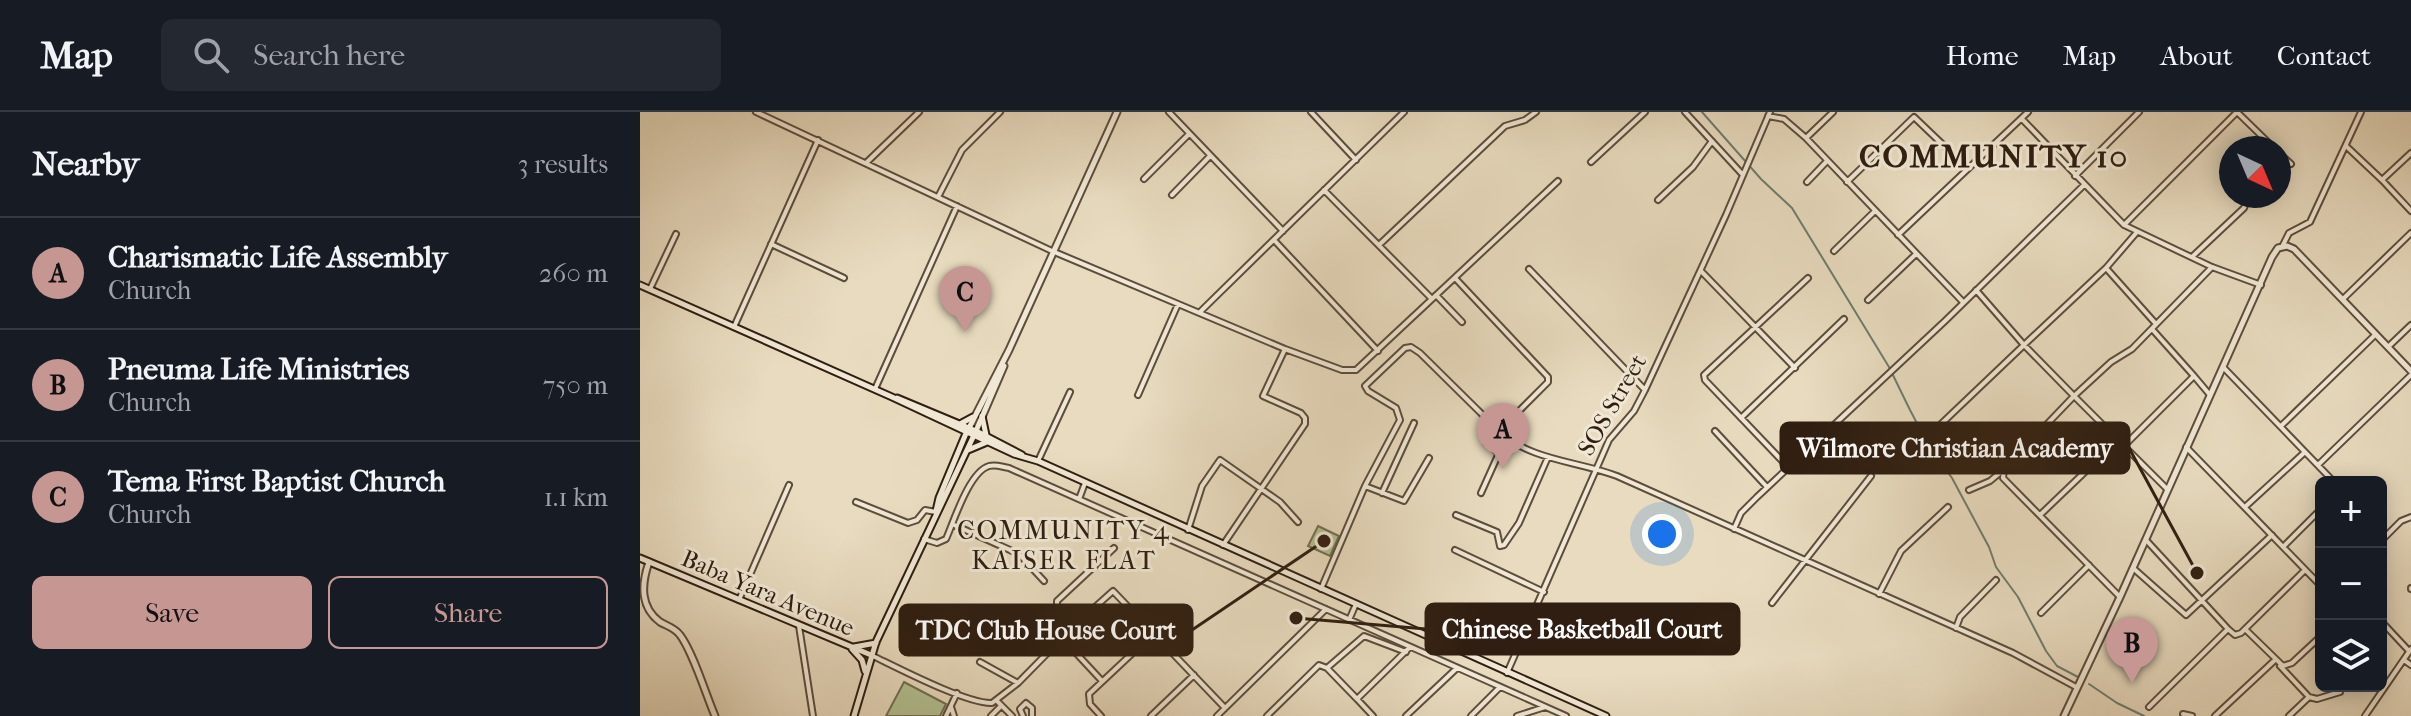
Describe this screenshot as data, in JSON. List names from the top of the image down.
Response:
{
  "streets": {
    "main road": ["Baba Yara Avenue"],
    "street": ["SOS Street"]
  },
  "districts": ["COMMUNITY 10", "COMMUNITY 4 KAISER FLAT"],
  "places": ["TDC Club House Court", "Wilmore Christian Academy", "Chinese Basketball Court"],
  "north": "bottom right",
  "page": {
    "header": "Map",
    "search": "Search here",
    "nav": [
      "Home",
      "Map",
      "About",
      "Contact"
    ],
    "heading": ["Nearby", "3 results"],
    "list": [
      {
        "mark": "A",
        "name": "Charismatic Life Assembly",
        "note": "Church",
        "value": "260 m"
      },
      {
        "mark": "B",
        "name": "Pneuma Life Ministries",
        "note": "Church",
        "value": "750 m"
      },
      {
        "mark": "C",
        "name": "Tema First Baptist Church",
        "note": "Church",
        "value": "1.1 km"
      }
    ],
    "pins": ["C", "A", "B"],
    "map_buttons": ["+", "−"],
    "buttons": ["Save", "Share"]
  }
}
